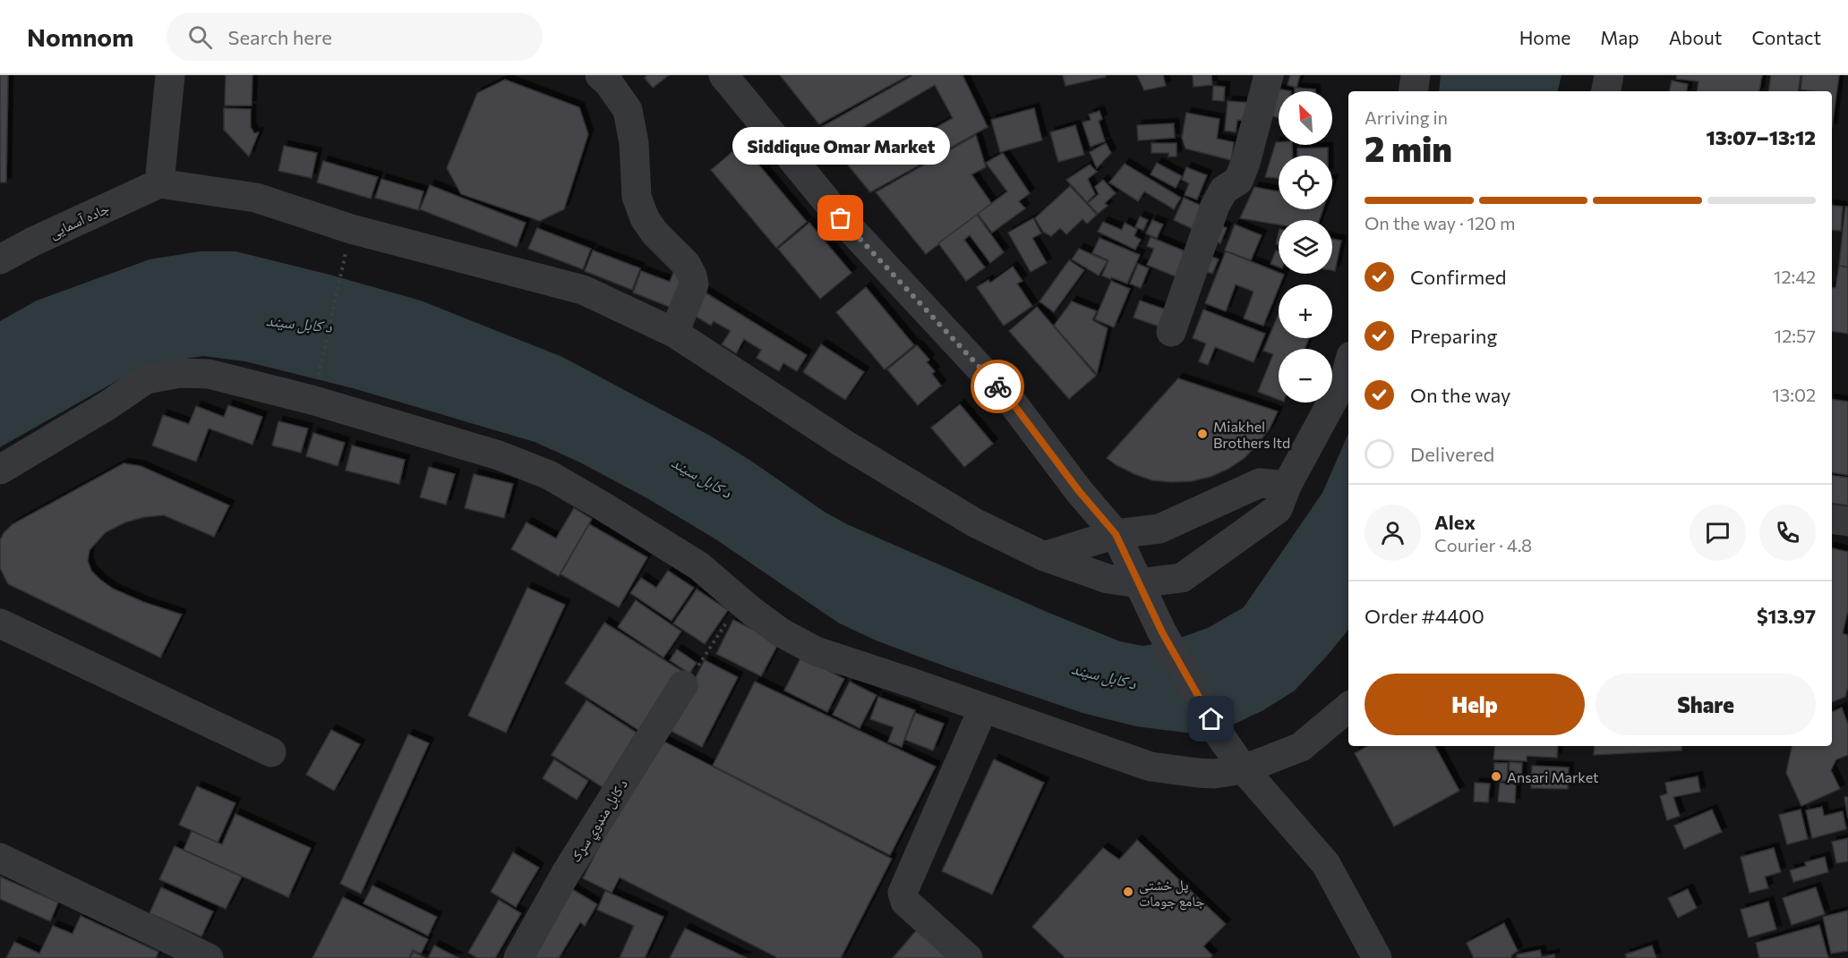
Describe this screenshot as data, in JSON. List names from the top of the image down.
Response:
{
  "streets": {
    "street": ["جاده آسمایی", "د کابل منډوي سړک"]
  },
  "water": ["د کابل سيند"],
  "places": [
    "Siddique Omar Market",
    "Miakhel Brothers ltd",
    "Ansari Market",
    "پل خشتی جامع جومات"
  ],
  "north": "top left",
  "page": {
    "header": "Nomnom",
    "search": "Search here",
    "nav": [
      "Home",
      "Map",
      "About",
      "Contact"
    ],
    "map_buttons": ["+", "−"],
    "heading": ["2 min", "Arriving in", "13:07–13:12"],
    "panel": [
      "Alex",
      "Courier · 4.8",
      "Order #4400",
      "$13.97"
    ],
    "bubble": "Siddique Omar Market",
    "bar": "On the way · 120 m",
    "list": [
      ["Confirmed", "12:42"],
      ["Preparing", "12:57"],
      ["On the way", "13:02"],
      "Delivered"
    ],
    "buttons": ["Help", "Share"]
  }
}
